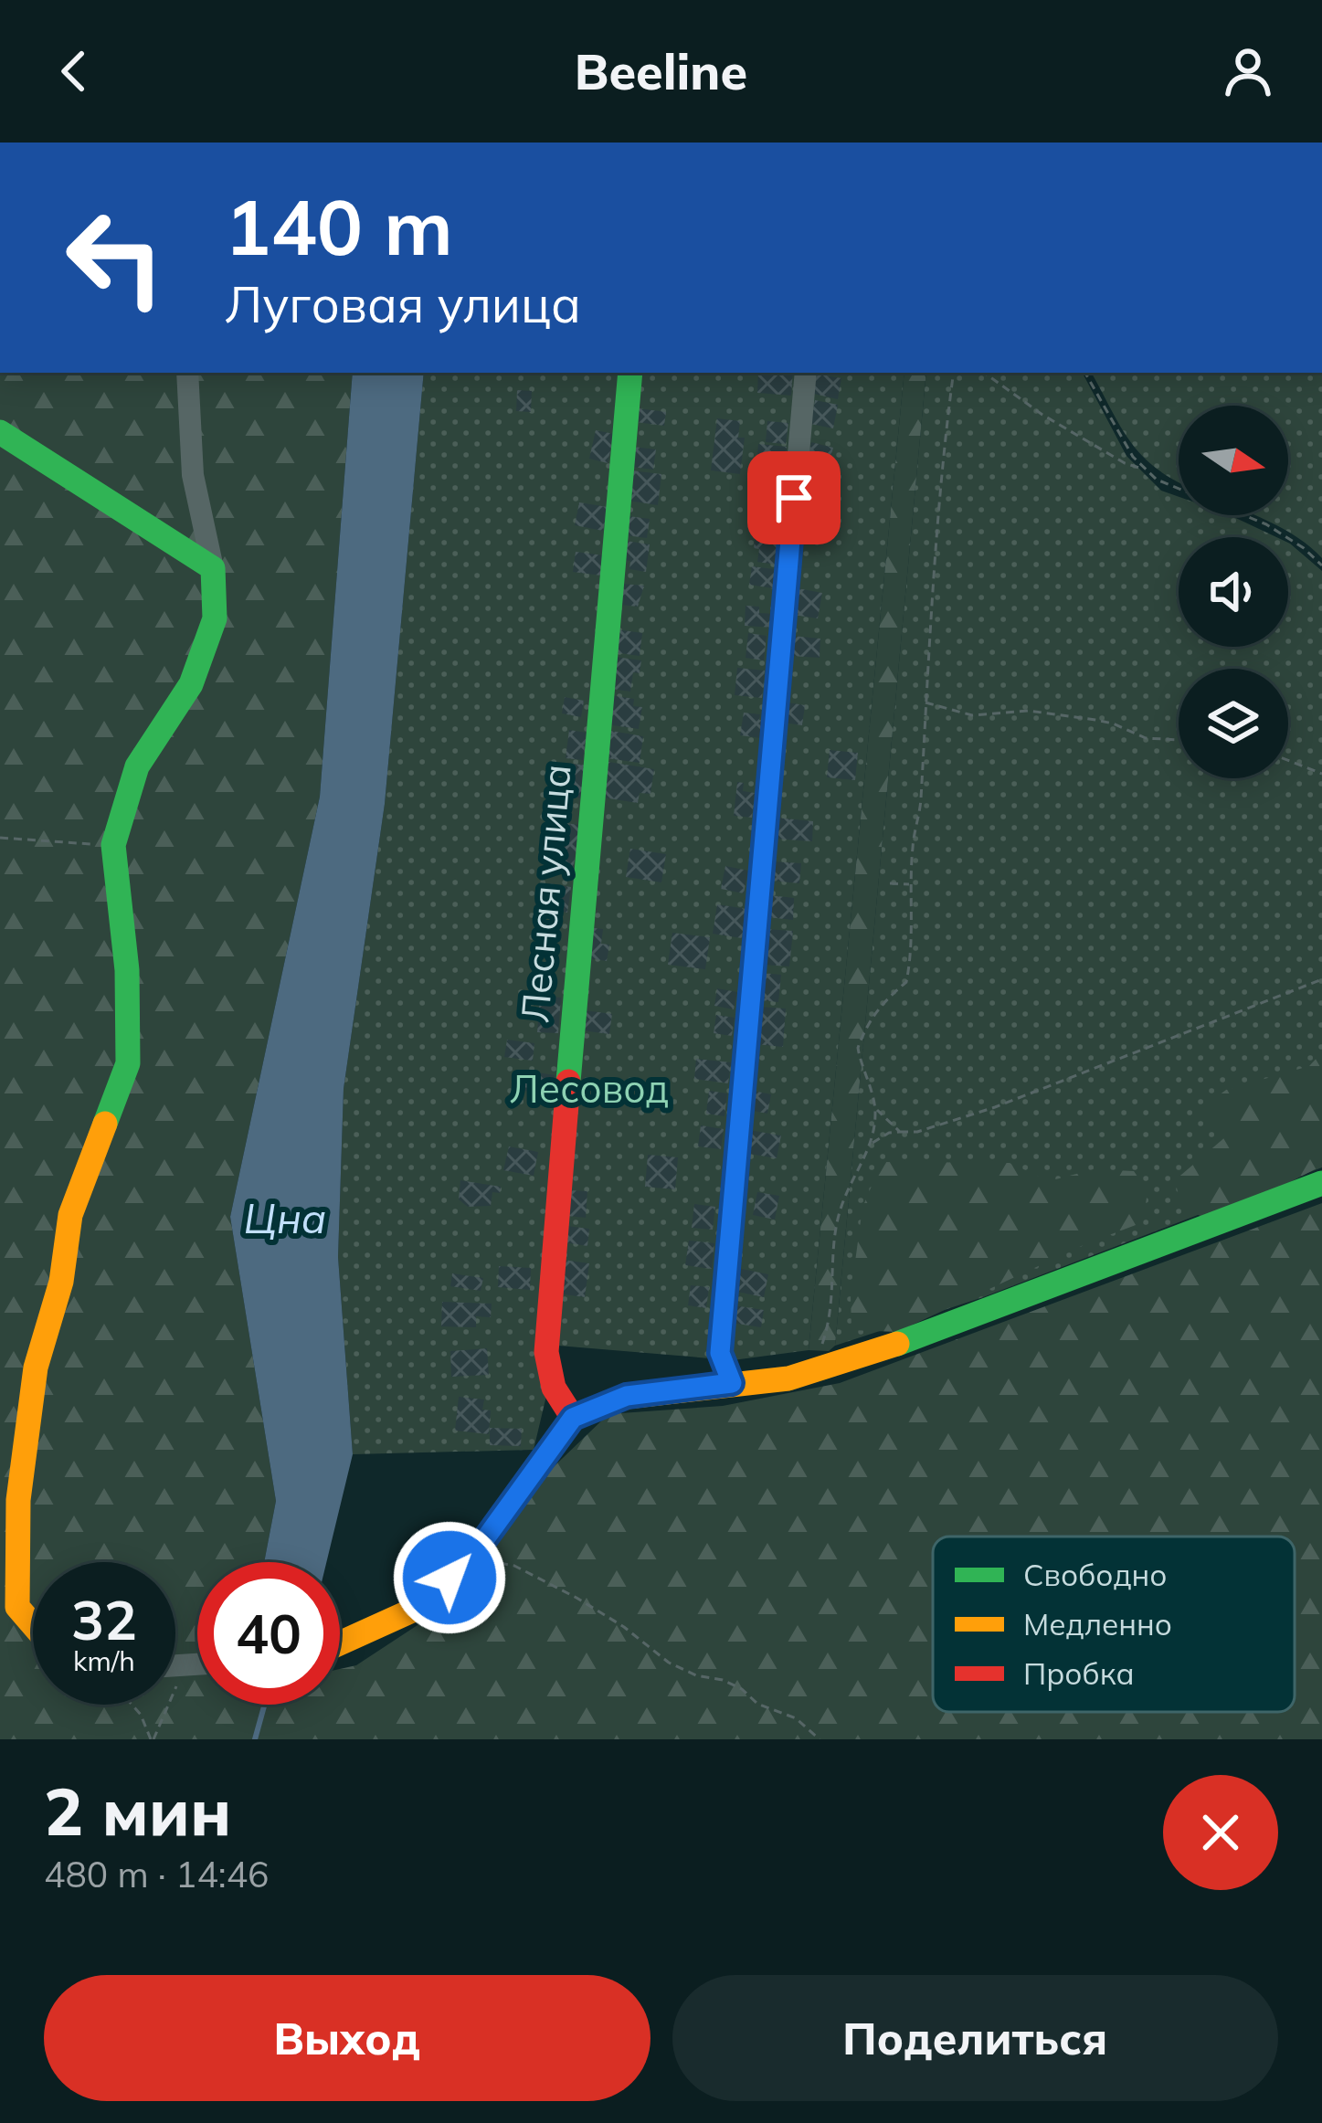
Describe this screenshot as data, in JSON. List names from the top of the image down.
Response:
{
  "streets": {
    "street": ["Лесная улица"]
  },
  "water": ["Цна"],
  "parks": ["Лесовод"],
  "legend": ["Свободно", "Медленно", "Пробка"],
  "north": "right",
  "page": {
    "header": "Beeline",
    "turn": ["140 m", "Луговая улица"],
    "speed": "32 km/h",
    "limit": "40",
    "heading": ["2 мин", "480 m · 14:46"],
    "buttons": ["Выход", "Поделиться"]
  }
}
